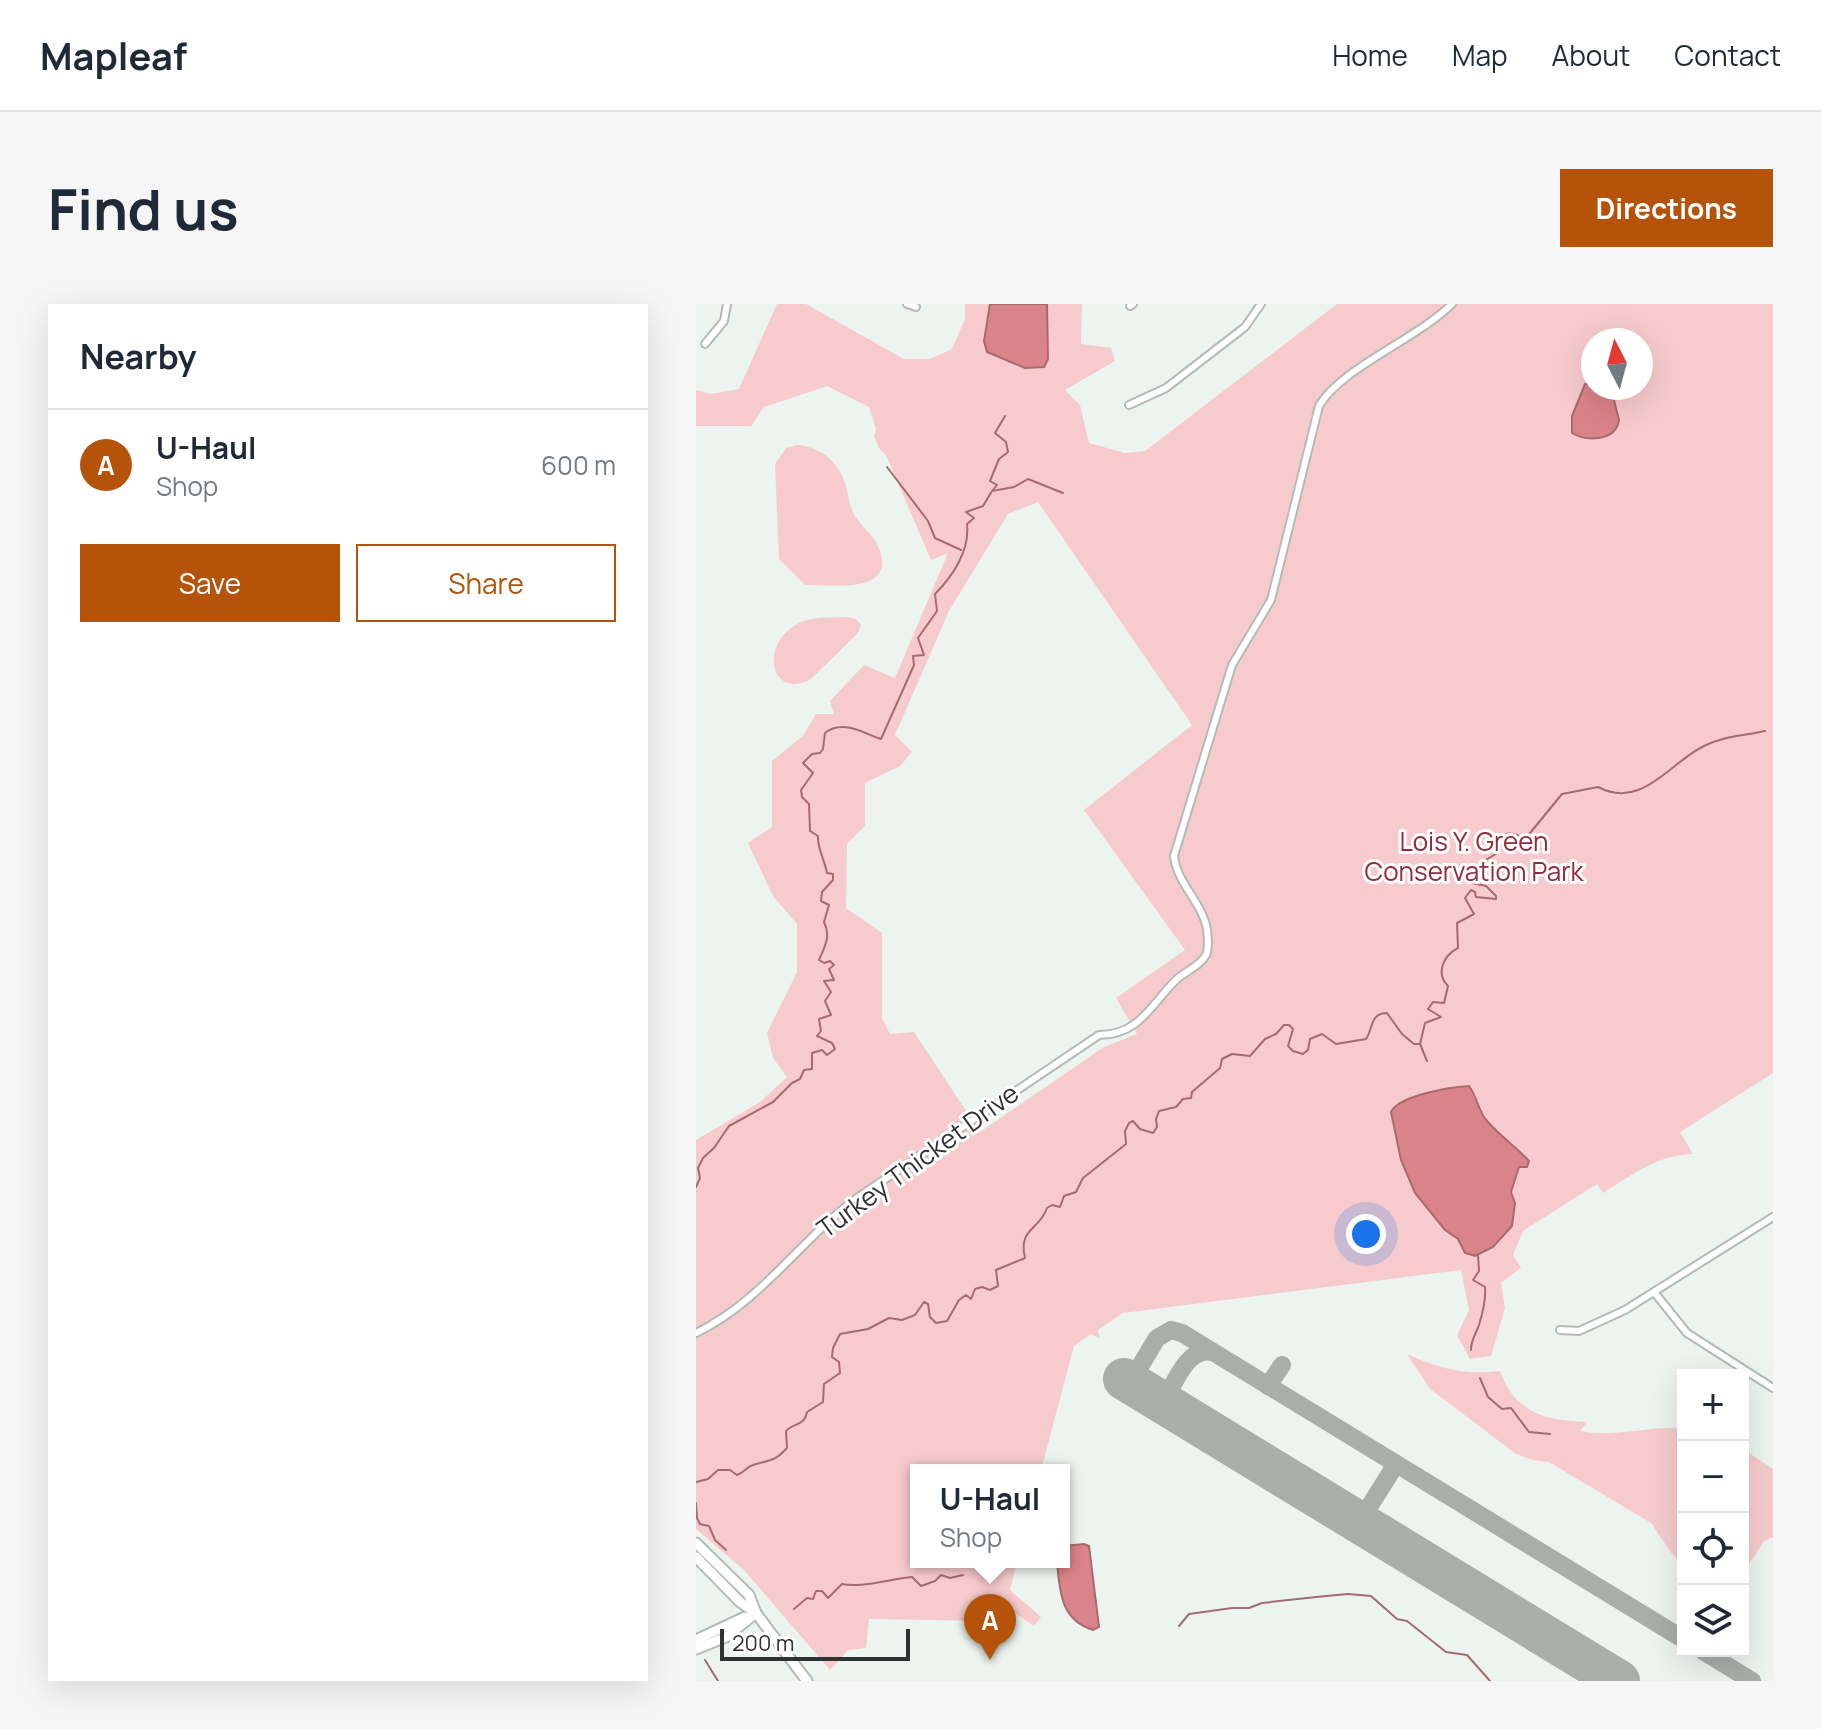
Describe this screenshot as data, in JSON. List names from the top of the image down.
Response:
{
  "streets": {
    "street": ["Turkey Thicket Drive"]
  },
  "parks": ["Lois Y. Green Conservation Park"],
  "scale_bar": "200 m",
  "north": "top",
  "page": {
    "header": "Mapleaf",
    "nav": [
      "Home",
      "Map",
      "About",
      "Contact"
    ],
    "buttons": [
      "Directions",
      ["Save", "Share"]
    ],
    "title": "Find us",
    "heading": "Nearby",
    "list": [
      {
        "mark": "A",
        "name": "U-Haul",
        "note": "Shop",
        "value": "600 m"
      }
    ],
    "map_buttons": ["+", "−"],
    "popup": ["U-Haul", "Shop"],
    "pins": "A",
    "scale": "200 m"
  }
}
